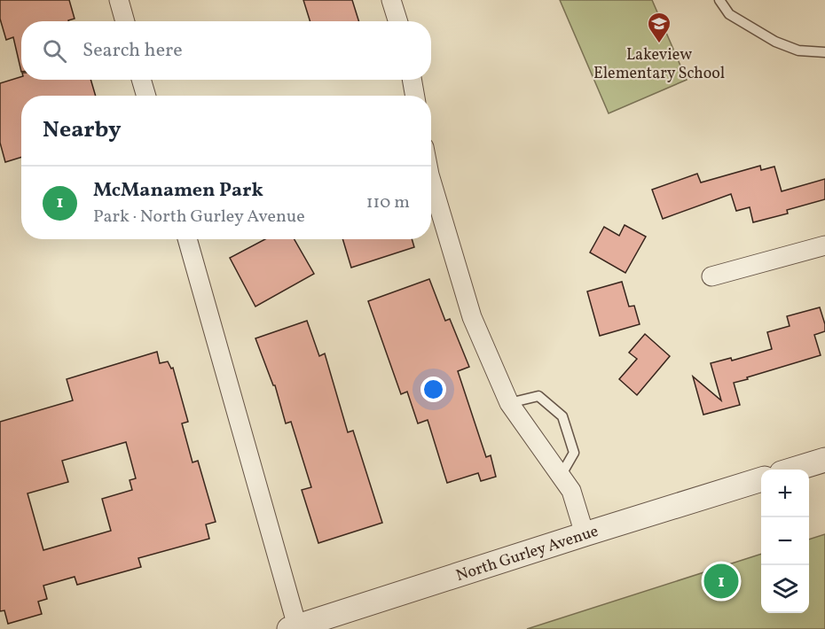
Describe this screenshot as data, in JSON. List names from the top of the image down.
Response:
{
  "streets": {
    "street": ["North Gurley Avenue"]
  },
  "places": {
    "school or university": ["Lakeview Elementary School"]
  },
  "page": {
    "search": "Search here",
    "heading": "Nearby",
    "list": [
      {
        "mark": "1",
        "name": "McManamen Park",
        "note": "Park · North Gurley Avenue",
        "value": "110 m"
      }
    ],
    "map_buttons": ["+", "−"],
    "pins": "1"
  }
}
